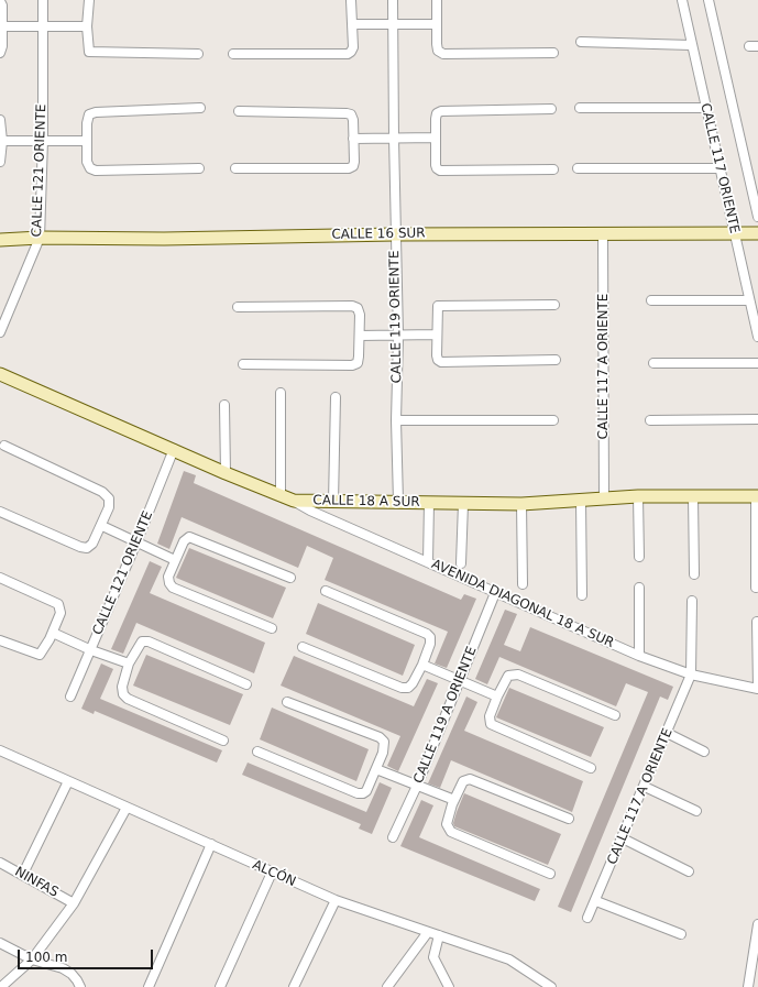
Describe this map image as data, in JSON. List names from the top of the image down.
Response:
{
  "streets": {
    "street": [
      "CALLE 117 ORIENTE",
      "CALLE 121 ORIENTE",
      "CALLE 16 SUR",
      "CALLE 119 ORIENTE",
      "CALLE 117 A ORIENTE",
      "CALLE 18 A SUR",
      "AVENIDA DIAGONAL 18 A SUR",
      "CALLE 119 A ORIENTE",
      "ALCÓN",
      "NINFAS"
    ]
  },
  "crossings": [
    ["CALLE 117 ORIENTE", "CALLE 16 SUR"],
    ["CALLE 121 ORIENTE", "CALLE 16 SUR"],
    ["CALLE 121 ORIENTE", "CALLE 18 A SUR"],
    ["CALLE 16 SUR", "CALLE 119 ORIENTE"],
    ["CALLE 16 SUR", "CALLE 117 A ORIENTE"],
    ["CALLE 119 ORIENTE", "CALLE 18 A SUR"],
    ["CALLE 117 A ORIENTE", "CALLE 18 A SUR"],
    ["CALLE 117 A ORIENTE", "AVENIDA DIAGONAL 18 A SUR"],
    ["CALLE 18 A SUR", "AVENIDA DIAGONAL 18 A SUR"],
    ["AVENIDA DIAGONAL 18 A SUR", "CALLE 119 A ORIENTE"]
  ],
  "scale_bar": "100 m"
}
